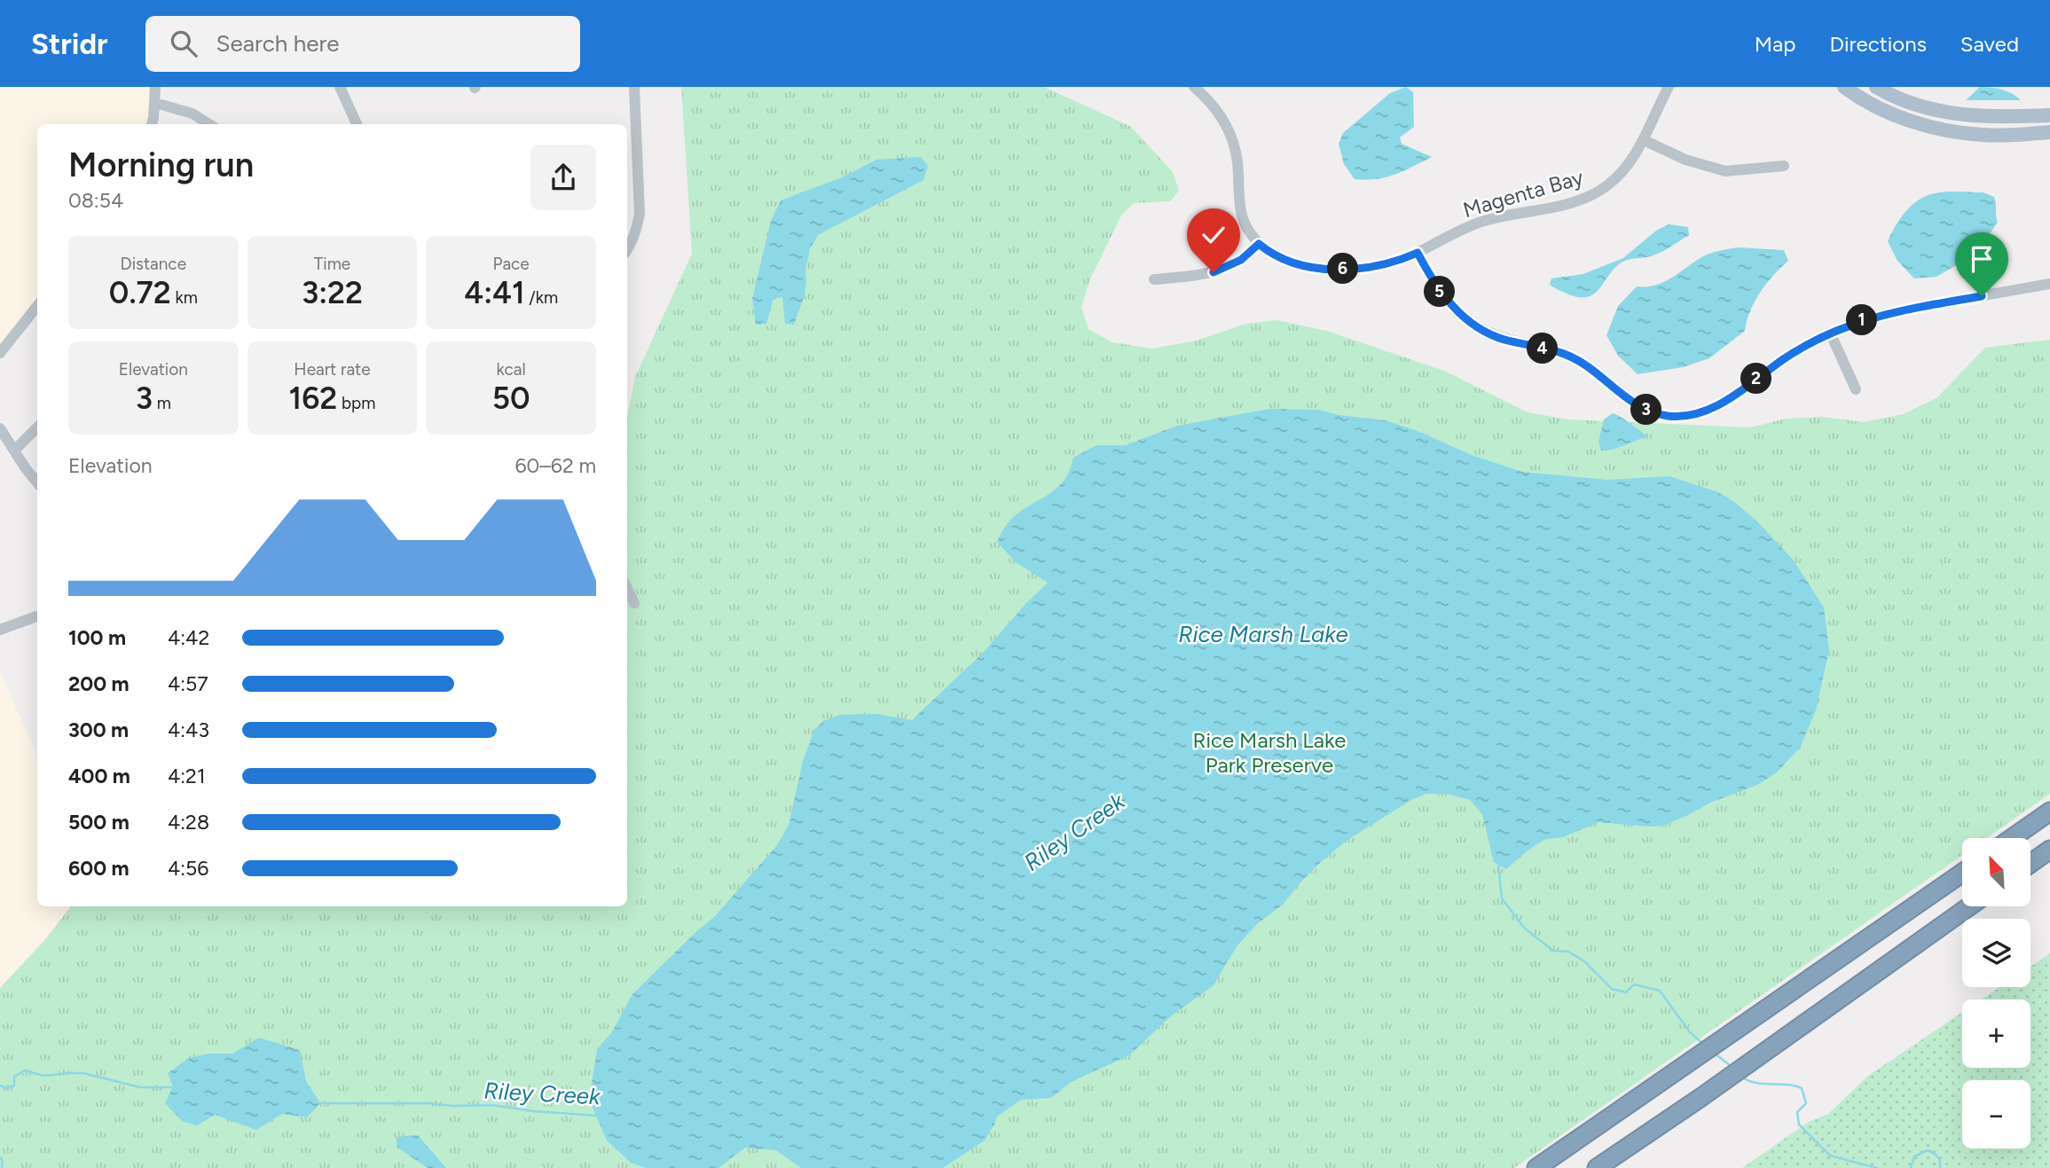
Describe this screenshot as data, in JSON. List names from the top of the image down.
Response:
{
  "streets": {
    "street": ["Magenta Bay"]
  },
  "water": ["Rice Marsh Lake", "Riley Creek"],
  "parks": ["Rice Marsh Lake Park Preserve"],
  "north": "top left",
  "page": {
    "header": "Stridr",
    "search": "Search here",
    "nav": ["Map", "Directions", "Saved"],
    "heading": ["Morning run", "08:54"],
    "stats": [
      ["Distance", "0.72 km"],
      ["Time", "3:22"],
      ["Pace", "4:41 /km"],
      ["Elevation", "3 m"],
      ["Heart rate", "162 bpm"],
      ["kcal", "50"]
    ],
    "pins": [
      "6",
      "5",
      "1",
      "4",
      "2",
      "3"
    ],
    "chart": ["Elevation", "60–62 m"],
    "list": [
      {
        "name": "100 m",
        "note": "4:42"
      },
      {
        "name": "200 m",
        "note": "4:57"
      },
      {
        "name": "300 m",
        "note": "4:43"
      },
      {
        "name": "400 m",
        "note": "4:21"
      },
      {
        "name": "500 m",
        "note": "4:28"
      },
      {
        "name": "600 m",
        "note": "4:56"
      }
    ],
    "map_buttons": ["+", "−"]
  }
}
